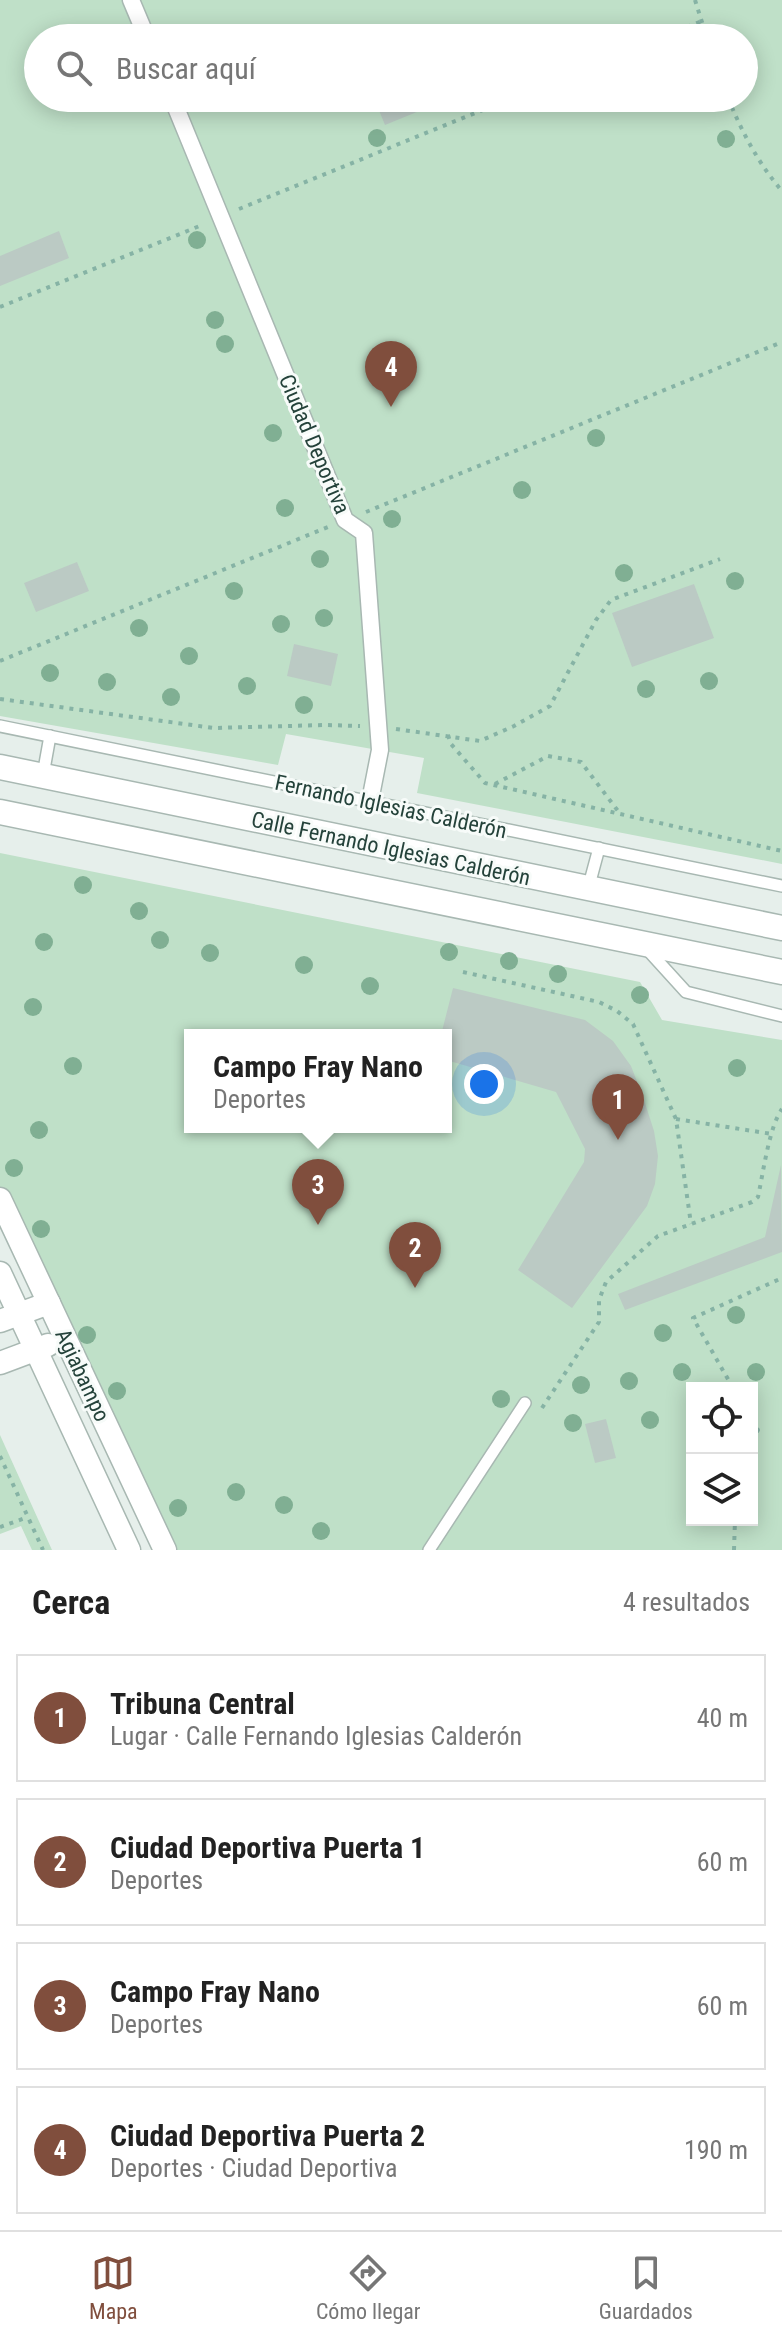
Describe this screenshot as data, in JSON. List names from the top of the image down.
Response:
{
  "streets": {
    "street": ["Ciudad Deportiva", "Calle Fernando Iglesias Calderón", "Agiabampo"],
    "lane": ["Fernando Iglesias Calderón"]
  },
  "crossings": [
    ["Ciudad Deportiva", "Fernando Iglesias Calderón"]
  ],
  "page": {
    "search": "Buscar aquí",
    "pins": [
      "4",
      "1",
      "3",
      "2"
    ],
    "popup": ["Campo Fray Nano", "Deportes"],
    "heading": ["Cerca", "4 resultados"],
    "list": [
      {
        "mark": "1",
        "name": "Tribuna Central",
        "note": "Lugar · Calle Fernando Iglesias Calderón",
        "value": "40 m"
      },
      {
        "mark": "2",
        "name": "Ciudad Deportiva Puerta 1",
        "note": "Deportes",
        "value": "60 m"
      },
      {
        "mark": "3",
        "name": "Campo Fray Nano",
        "note": "Deportes",
        "value": "60 m"
      },
      {
        "mark": "4",
        "name": "Ciudad Deportiva Puerta 2",
        "note": "Deportes · Ciudad Deportiva",
        "value": "190 m"
      }
    ],
    "nav": ["Mapa", "Cómo llegar", "Guardados"]
  }
}
